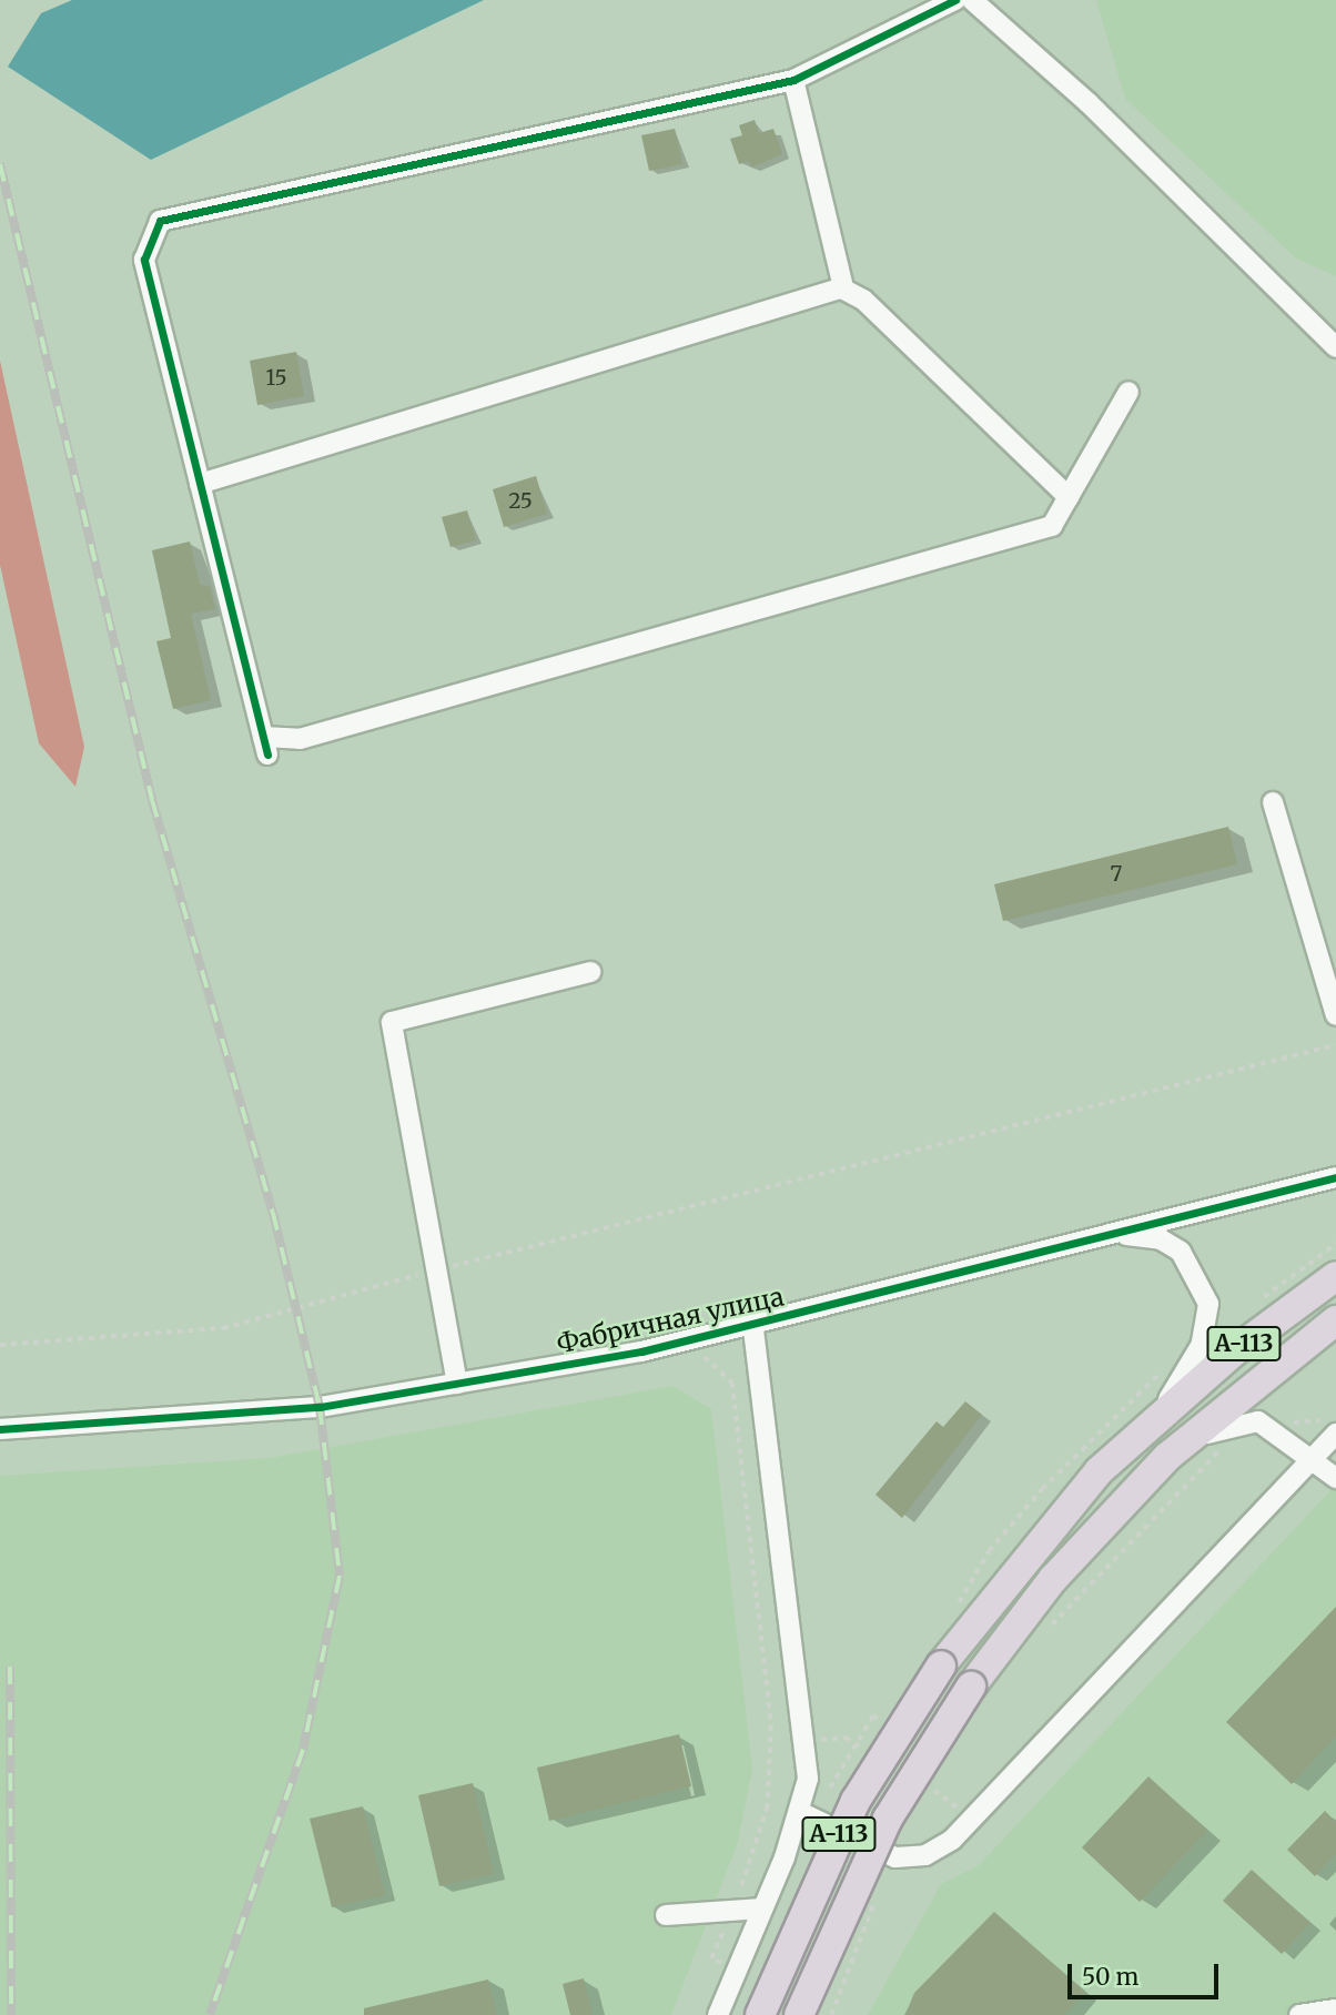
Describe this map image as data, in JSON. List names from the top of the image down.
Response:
{
  "streets": {
    "highway": ["А-113"],
    "street": ["Фабричная улица"]
  },
  "house_numbers": ["15", "25", "7"],
  "scale_bar": "50 m"
}
